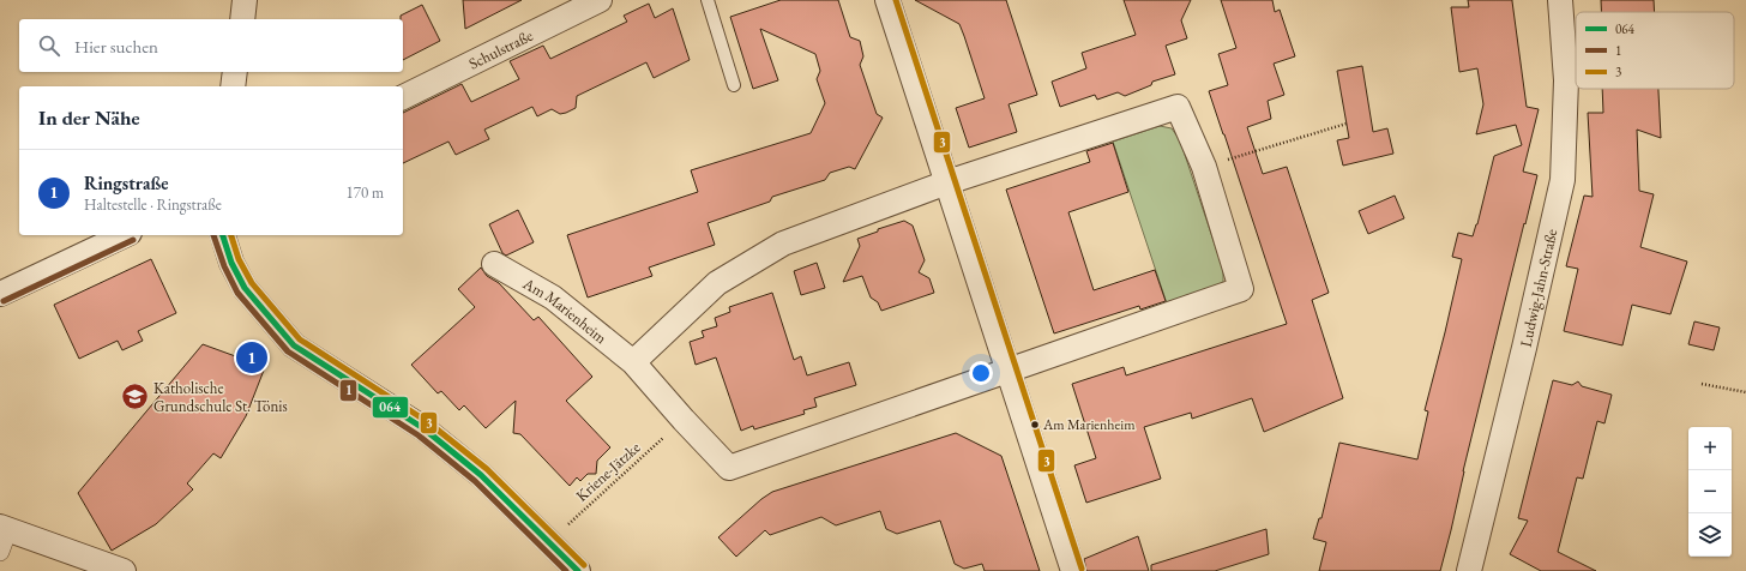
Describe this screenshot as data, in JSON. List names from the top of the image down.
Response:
{
  "streets": {
    "street": ["Schulstraße", "Ludwig-Jahn-Straße", "Am Marienheim"],
    "path": ["Kriene-Jätzke"]
  },
  "crossings": [
    ["Am Marienheim", "Kriene-Jätzke"]
  ],
  "places": {
    "school or university": ["Katholische Grundschule St. Tönis"],
    "other": ["Am Marienheim"]
  },
  "lines": ["transit line 3", "transit line 064", "transit line 1"],
  "legend": ["064", "1", "3"],
  "page": {
    "search": "Hier suchen",
    "heading": "In der Nähe",
    "list": [
      {
        "mark": "1",
        "name": "Ringstraße",
        "note": "Haltestelle · Ringstraße",
        "value": "170 m"
      }
    ],
    "pins": "1",
    "map_buttons": ["+", "−"]
  }
}
